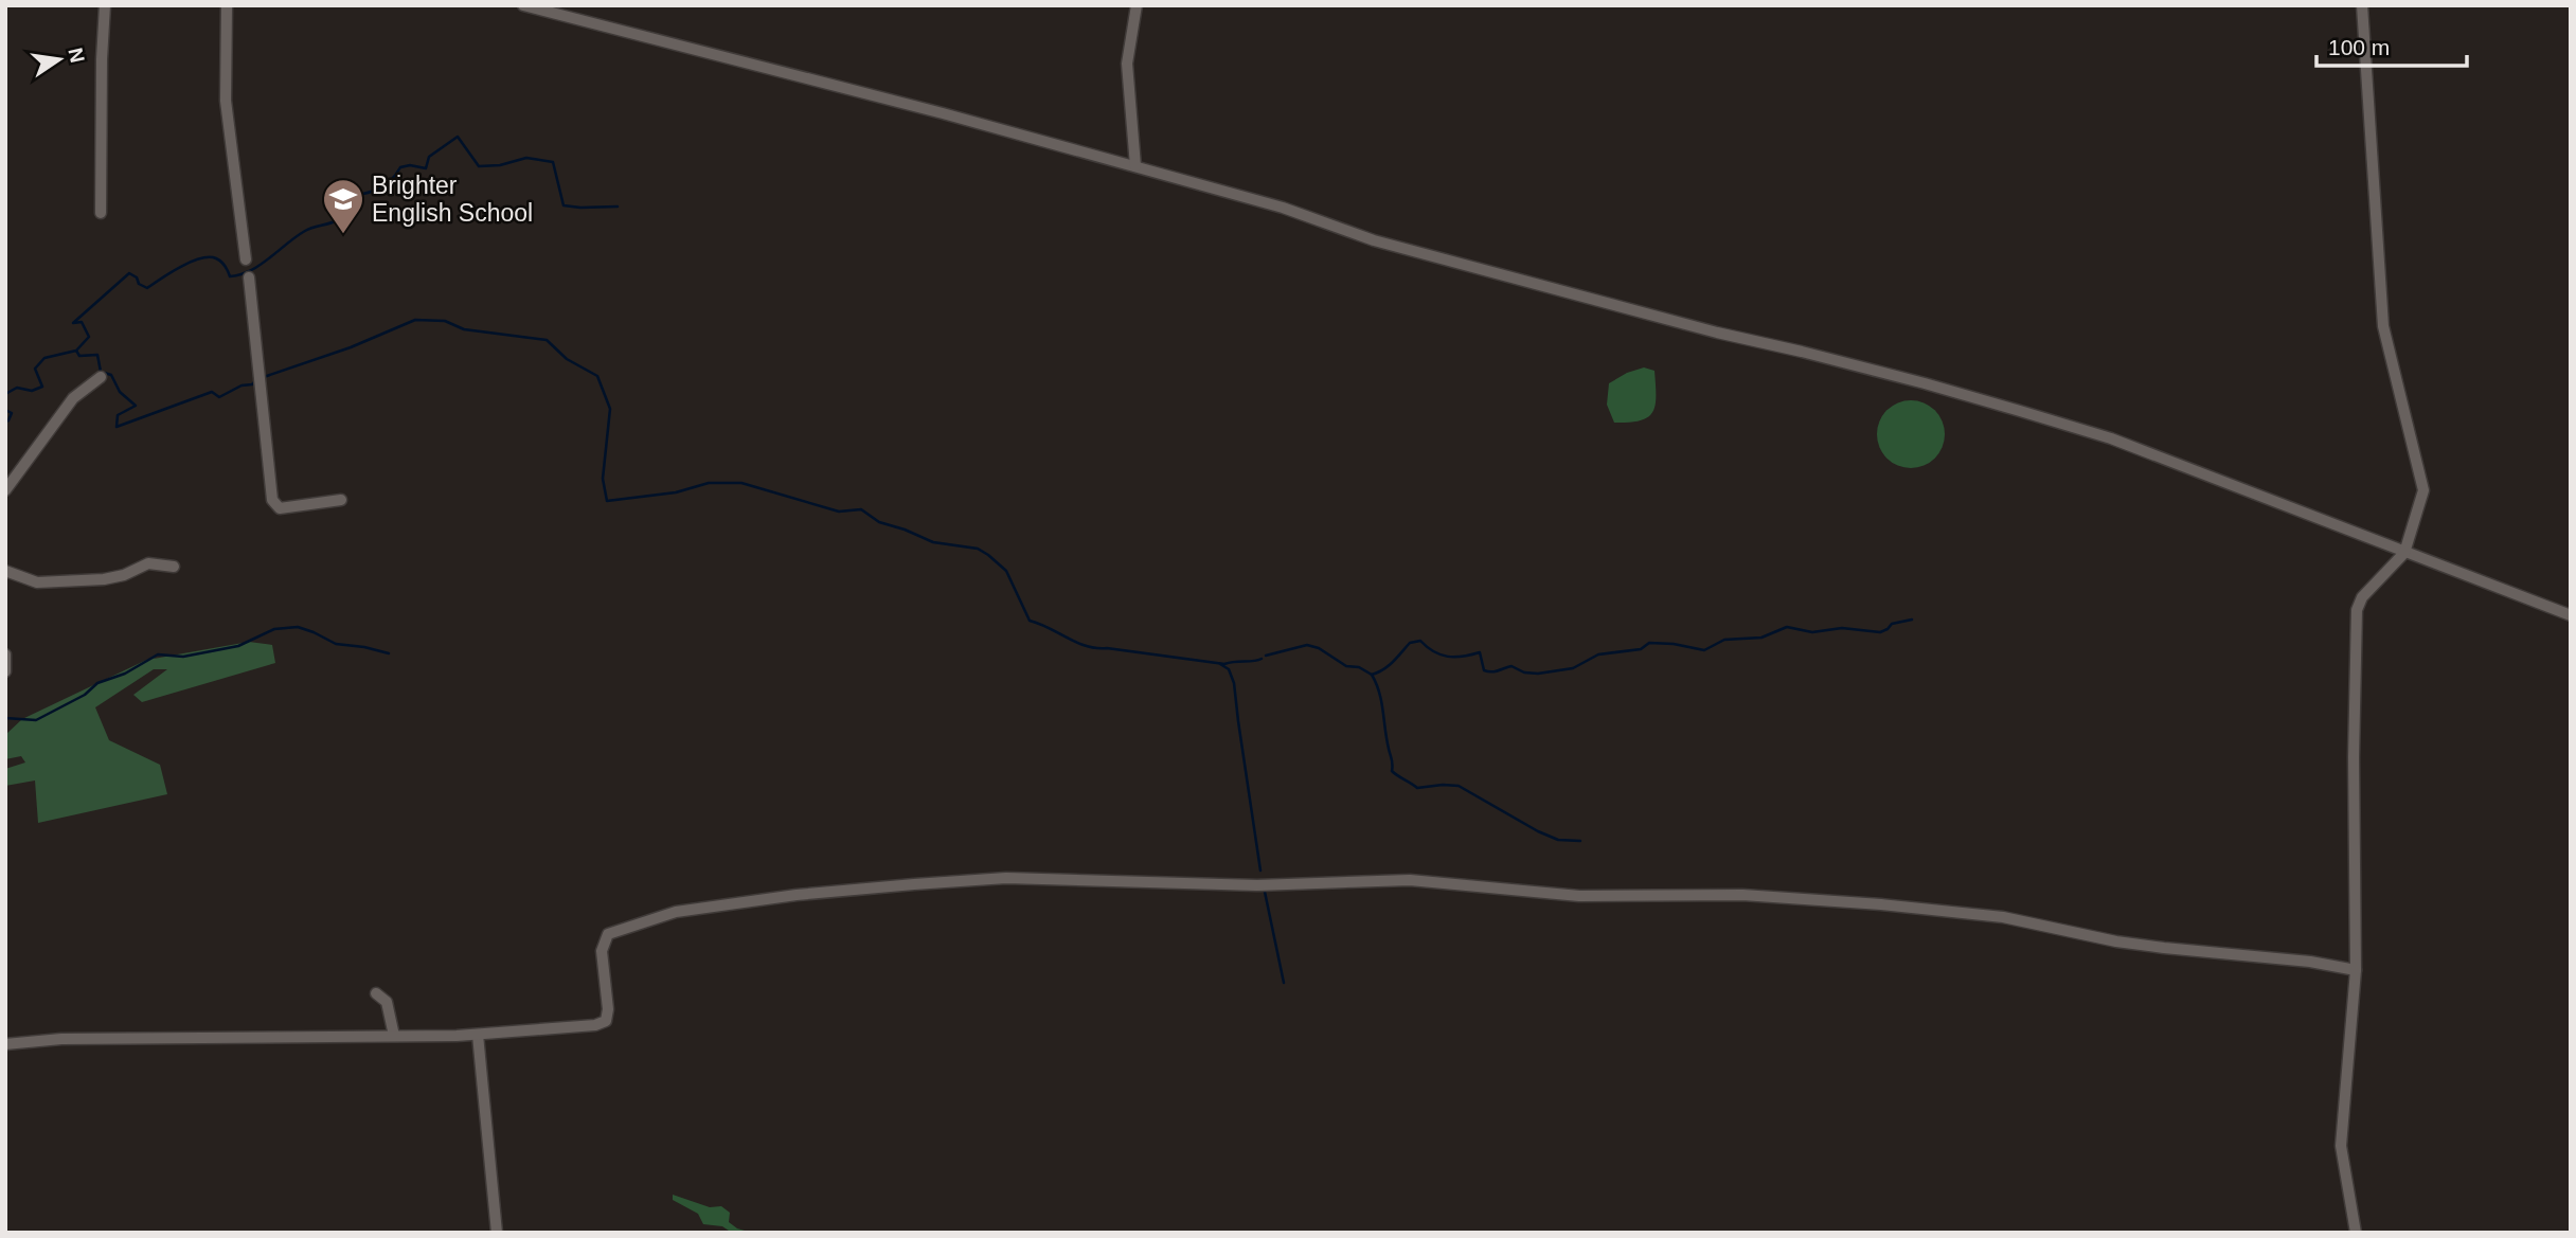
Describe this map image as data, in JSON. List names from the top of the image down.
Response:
{
  "places": {
    "school or university": ["Brighter English School"]
  },
  "scale_bar": "100 m",
  "north": "right"
}
